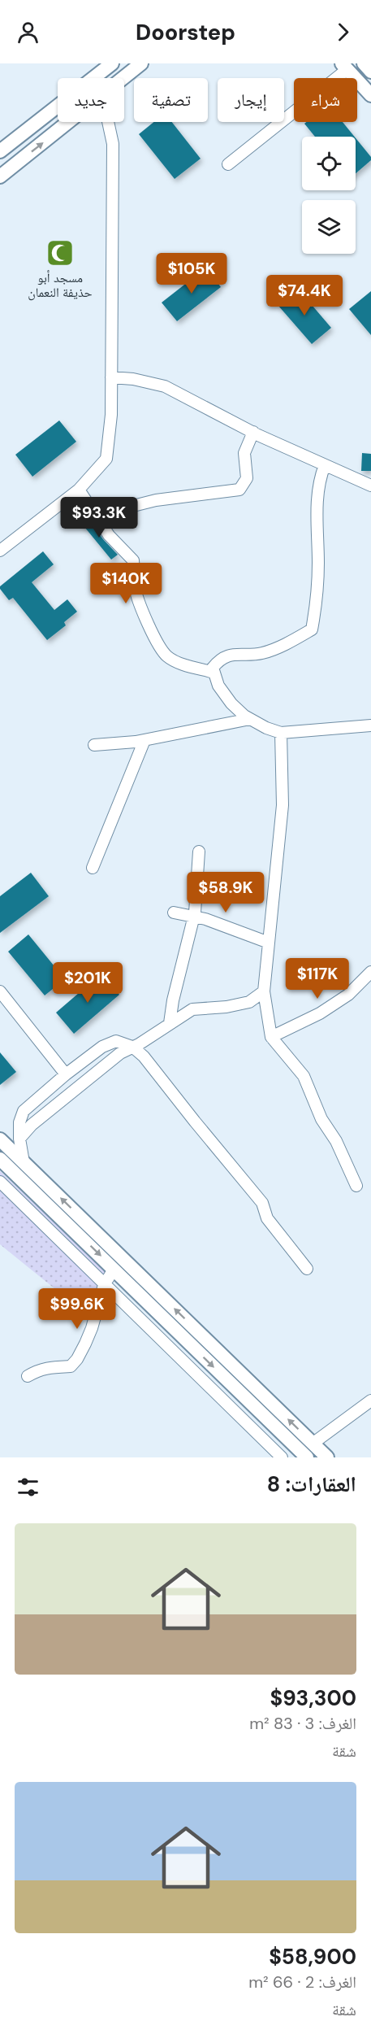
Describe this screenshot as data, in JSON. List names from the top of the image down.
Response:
{
  "places": {
    "mosque": ["مسجد أبو حذيفة النعمان"]
  },
  "page": {
    "header": "Doorstep",
    "chip": [
      "شراء",
      "إيجار",
      "تصفية",
      "جديد"
    ],
    "price": [
      "$105K",
      "$74.4K",
      "$93.3K",
      "$140K",
      "$58.9K",
      "$117K",
      "$201K",
      "$99.6K"
    ],
    "heading": "العقارات: 8",
    "list": [
      {
        "name": "$93,300",
        "note": "الغرف: 3 · 83 m² · شقة"
      },
      {
        "name": "$58,900",
        "note": "الغرف: 2 · 66 m² · شقة"
      }
    ]
  }
}
